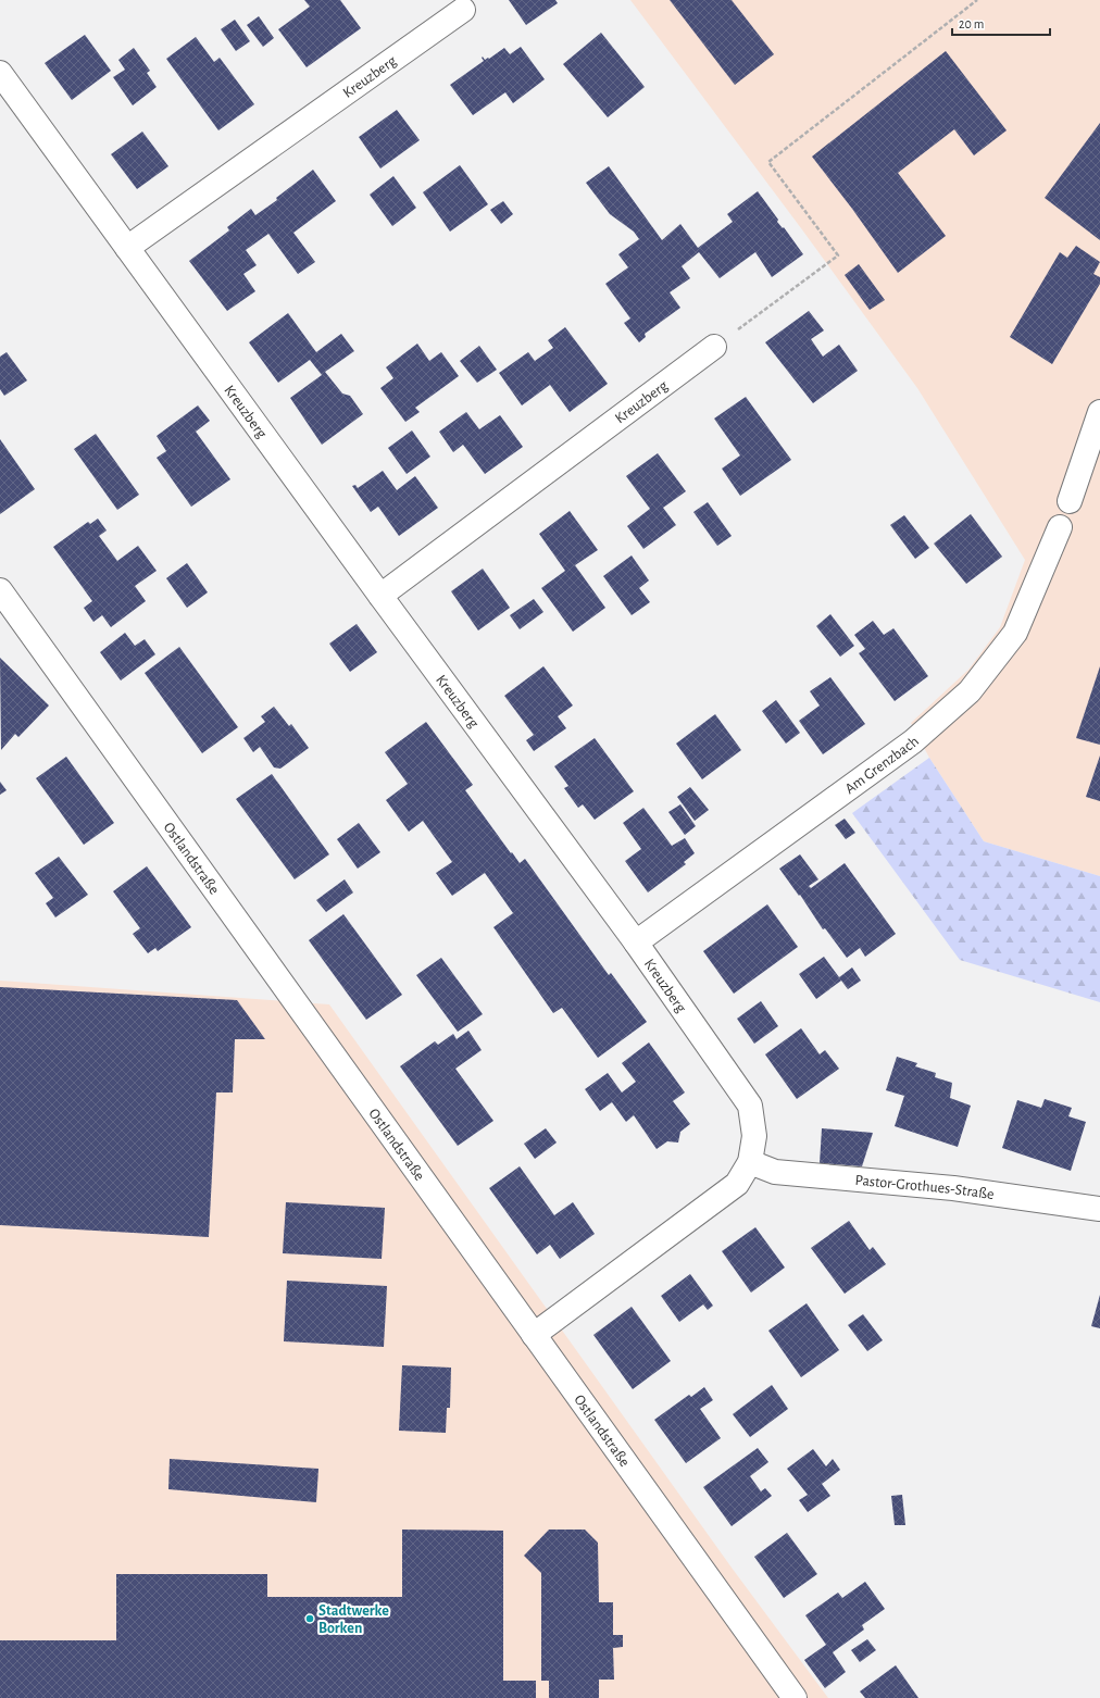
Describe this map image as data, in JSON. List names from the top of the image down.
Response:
{
  "streets": {
    "street": [
      "Kreuzberg",
      "Am Grenzbach",
      "Ostlandstraße",
      "Pastor-Grothues-Straße"
    ]
  },
  "crossings": [
    ["Kreuzberg", "Am Grenzbach"],
    ["Kreuzberg", "Ostlandstraße"],
    ["Kreuzberg", "Pastor-Grothues-Straße"]
  ],
  "places": ["Stadtwerke Borken"],
  "scale_bar": "20 m"
}
